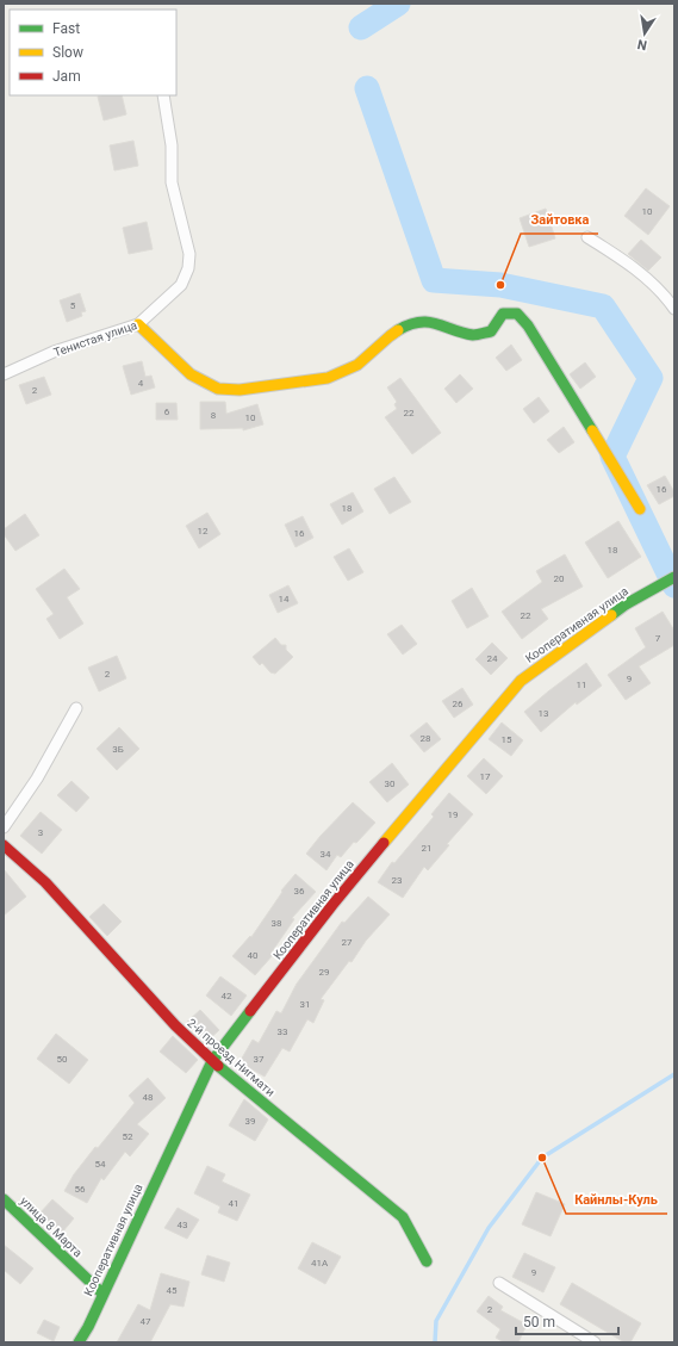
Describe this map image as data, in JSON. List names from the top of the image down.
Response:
{
  "streets": {
    "street": [
      "Тенистая улица",
      "Кооперативная улица",
      "2-й проезд Нигмати",
      "улица 8 Марта"
    ]
  },
  "crossings": [
    ["Кооперативная улица", "2-й проезд Нигмати"],
    ["Кооперативная улица", "улица 8 Марта"]
  ],
  "places": ["Зайтовка", "Кайнлы-Куль"],
  "house_numbers": [
    "10",
    "5",
    "4",
    "2",
    "6",
    "22",
    "8",
    "10",
    "16",
    "18",
    "12",
    "16",
    "18",
    "20",
    "14",
    "22",
    "7",
    "24",
    "2",
    "9",
    "11",
    "26",
    "13",
    "28",
    "15",
    "3Б",
    "17",
    "30",
    "19",
    "3",
    "21",
    "34",
    "23",
    "36",
    "38",
    "27",
    "40",
    "29",
    "42",
    "31",
    "33",
    "50",
    "37",
    "48",
    "39",
    "52",
    "54",
    "56",
    "41",
    "43",
    "41А",
    "9",
    "45",
    "2",
    "47"
  ],
  "legend": ["Fast", "Slow", "Jam"],
  "scale_bar": "50 m",
  "north": "bottom"
}
